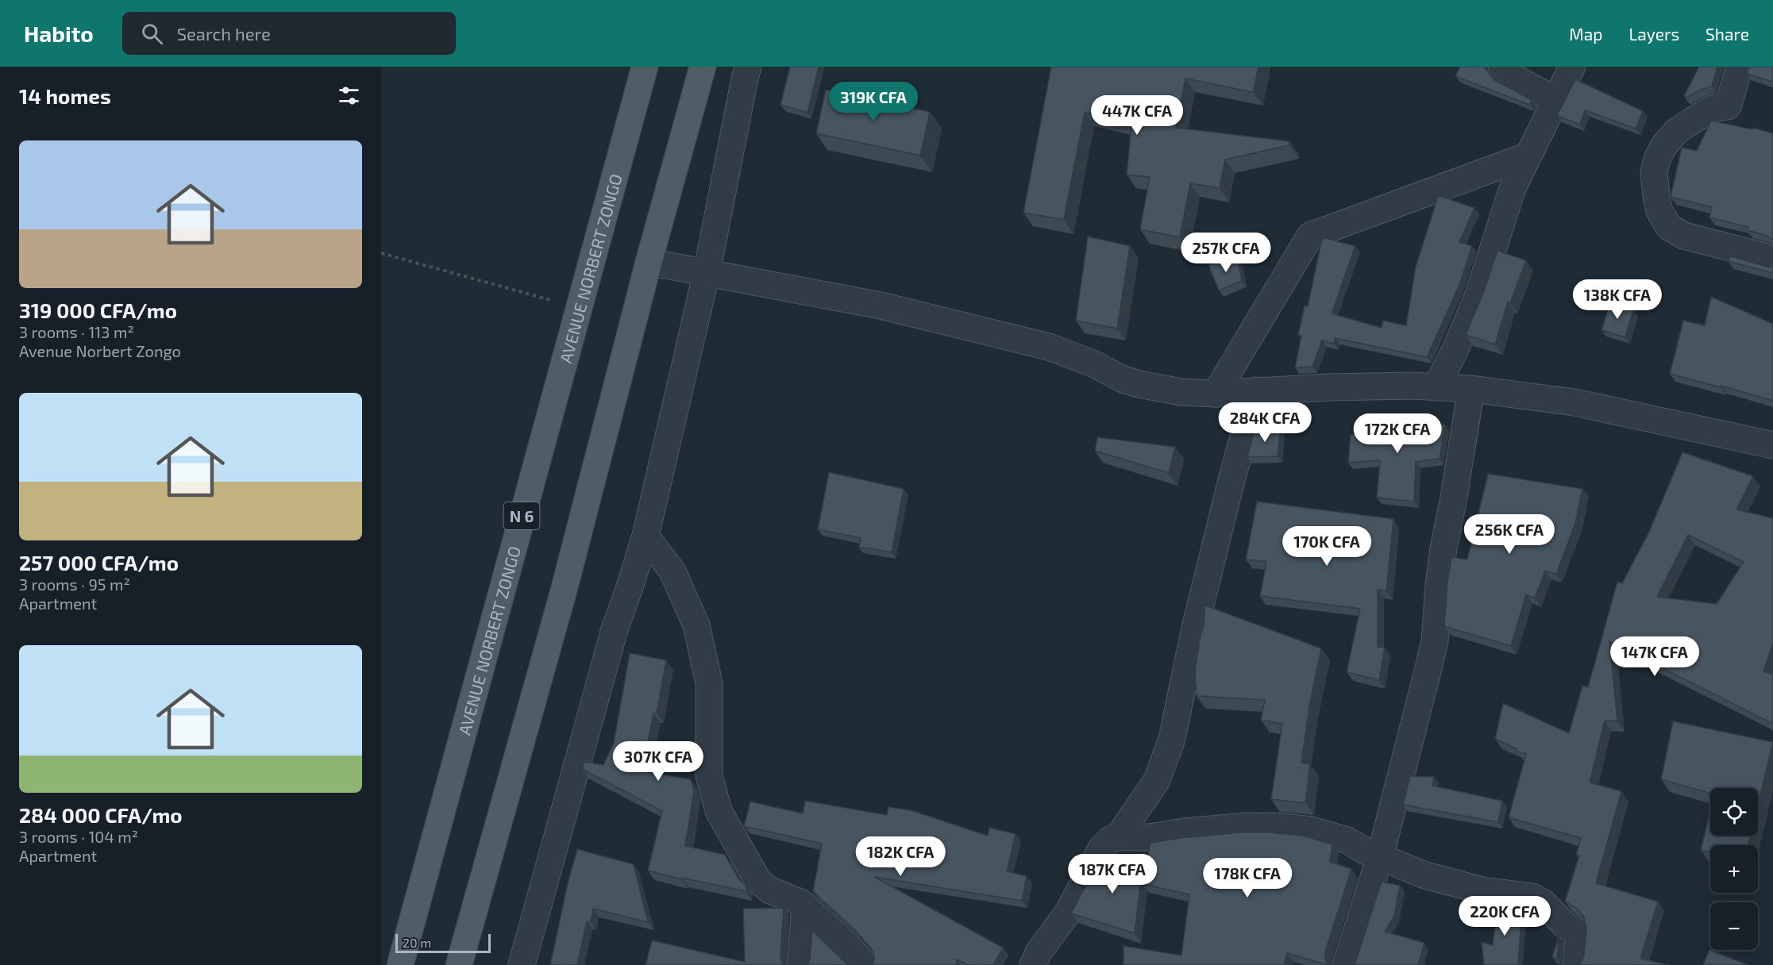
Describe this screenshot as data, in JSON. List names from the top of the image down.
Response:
{
  "streets": {
    "main road": ["AVENUE NORBERT ZONGO", "N 6"]
  },
  "scale_bar": "20 m",
  "page": {
    "header": "Habito",
    "search": "Search here",
    "nav": ["Map", "Layers", "Share"],
    "heading": "14 homes",
    "price": [
      "319K CFA",
      "447K CFA",
      "257K CFA",
      "138K CFA",
      "284K CFA",
      "172K CFA",
      "256K CFA",
      "170K CFA",
      "147K CFA",
      "307K CFA",
      "182K CFA",
      "187K CFA",
      "178K CFA",
      "220K CFA"
    ],
    "list": [
      {
        "name": "319 000 CFA/mo",
        "note": "3 rooms · 113 m² · Avenue Norbert Zongo"
      },
      {
        "name": "257 000 CFA/mo",
        "note": "3 rooms · 95 m² · Apartment"
      },
      {
        "name": "284 000 CFA/mo",
        "note": "3 rooms · 104 m² · Apartment"
      }
    ],
    "map_buttons": ["+", "−"],
    "scale": "20 m"
  }
}
